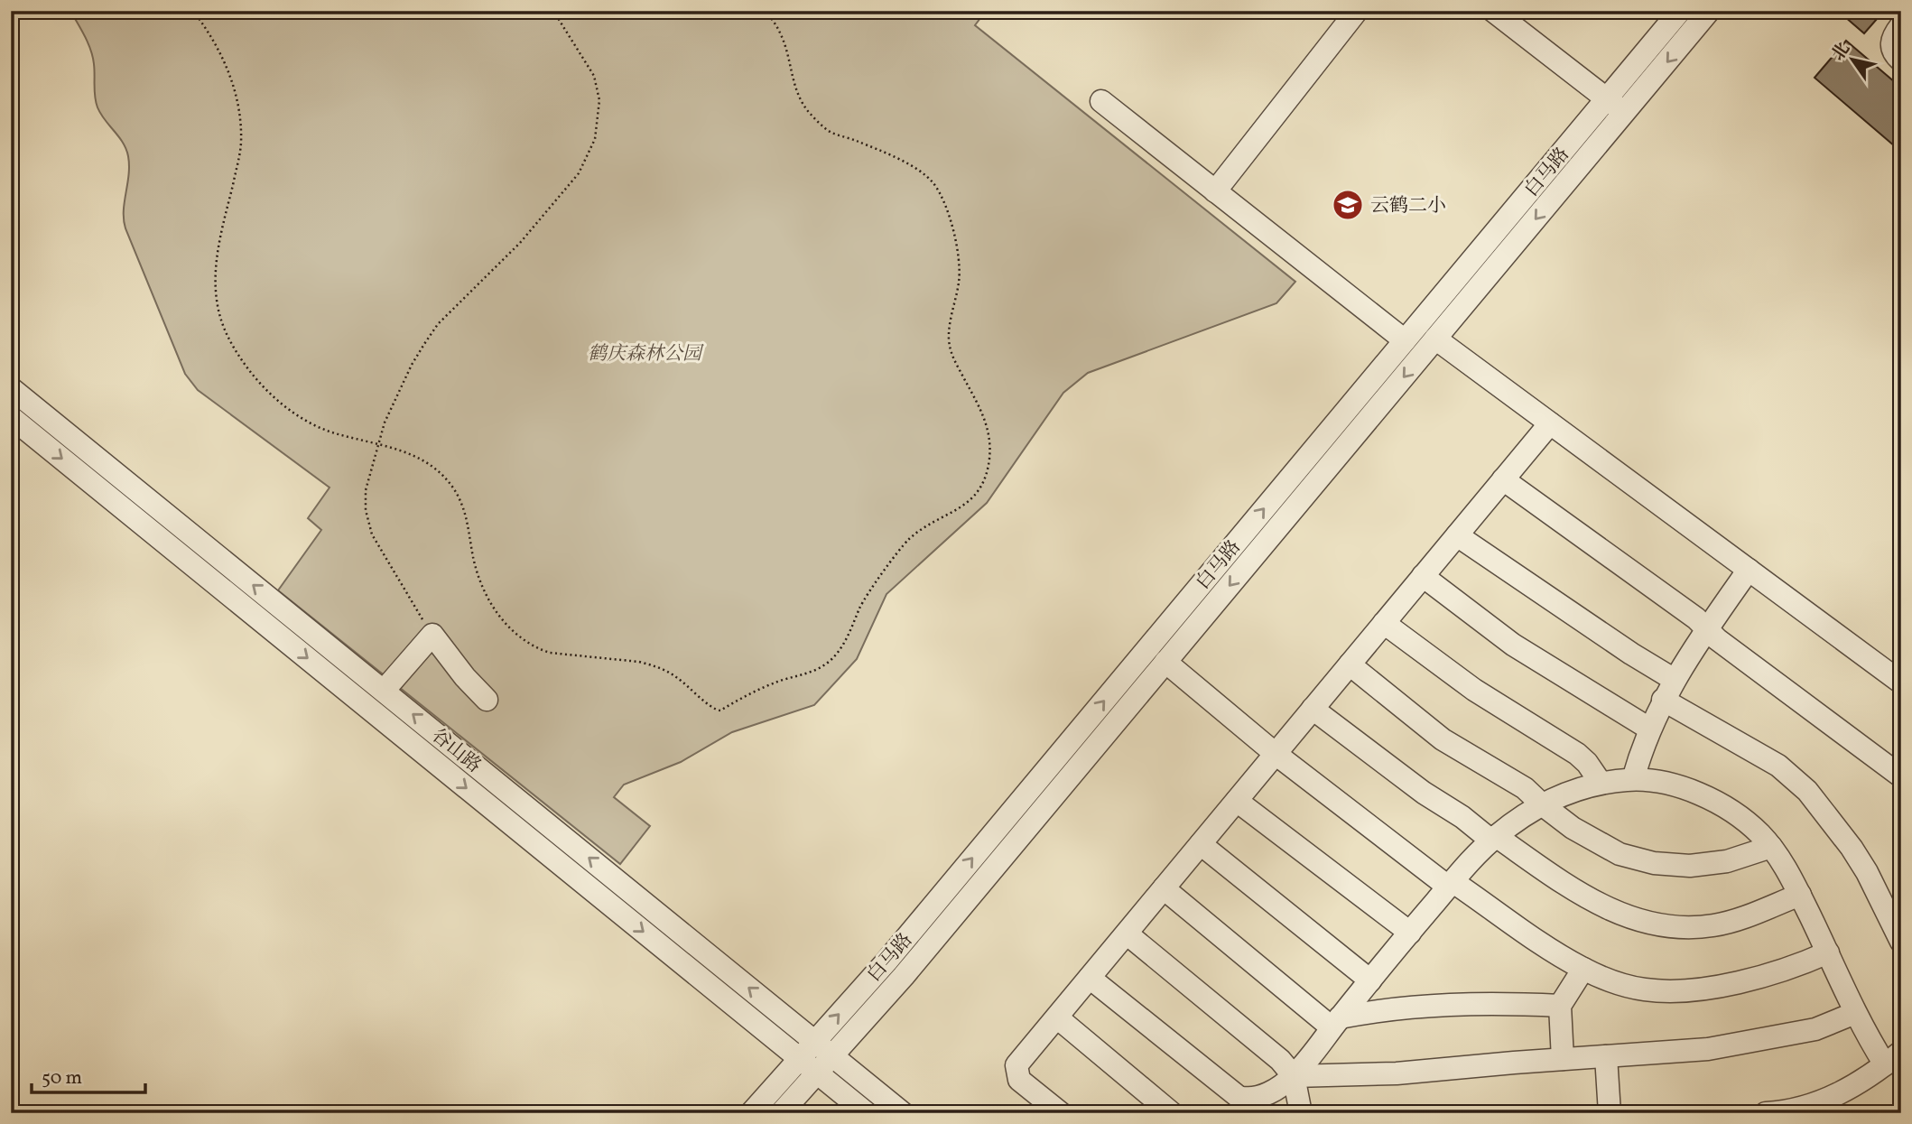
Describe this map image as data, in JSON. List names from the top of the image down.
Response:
{
  "streets": {
    "street": ["白马路", "谷山路"]
  },
  "crossings": [
    ["白马路", "谷山路"]
  ],
  "parks": ["鹤庆森林公园"],
  "places": {
    "school or university": ["云鹤二小"]
  },
  "scale_bar": "50 m",
  "north": "top left"
}
